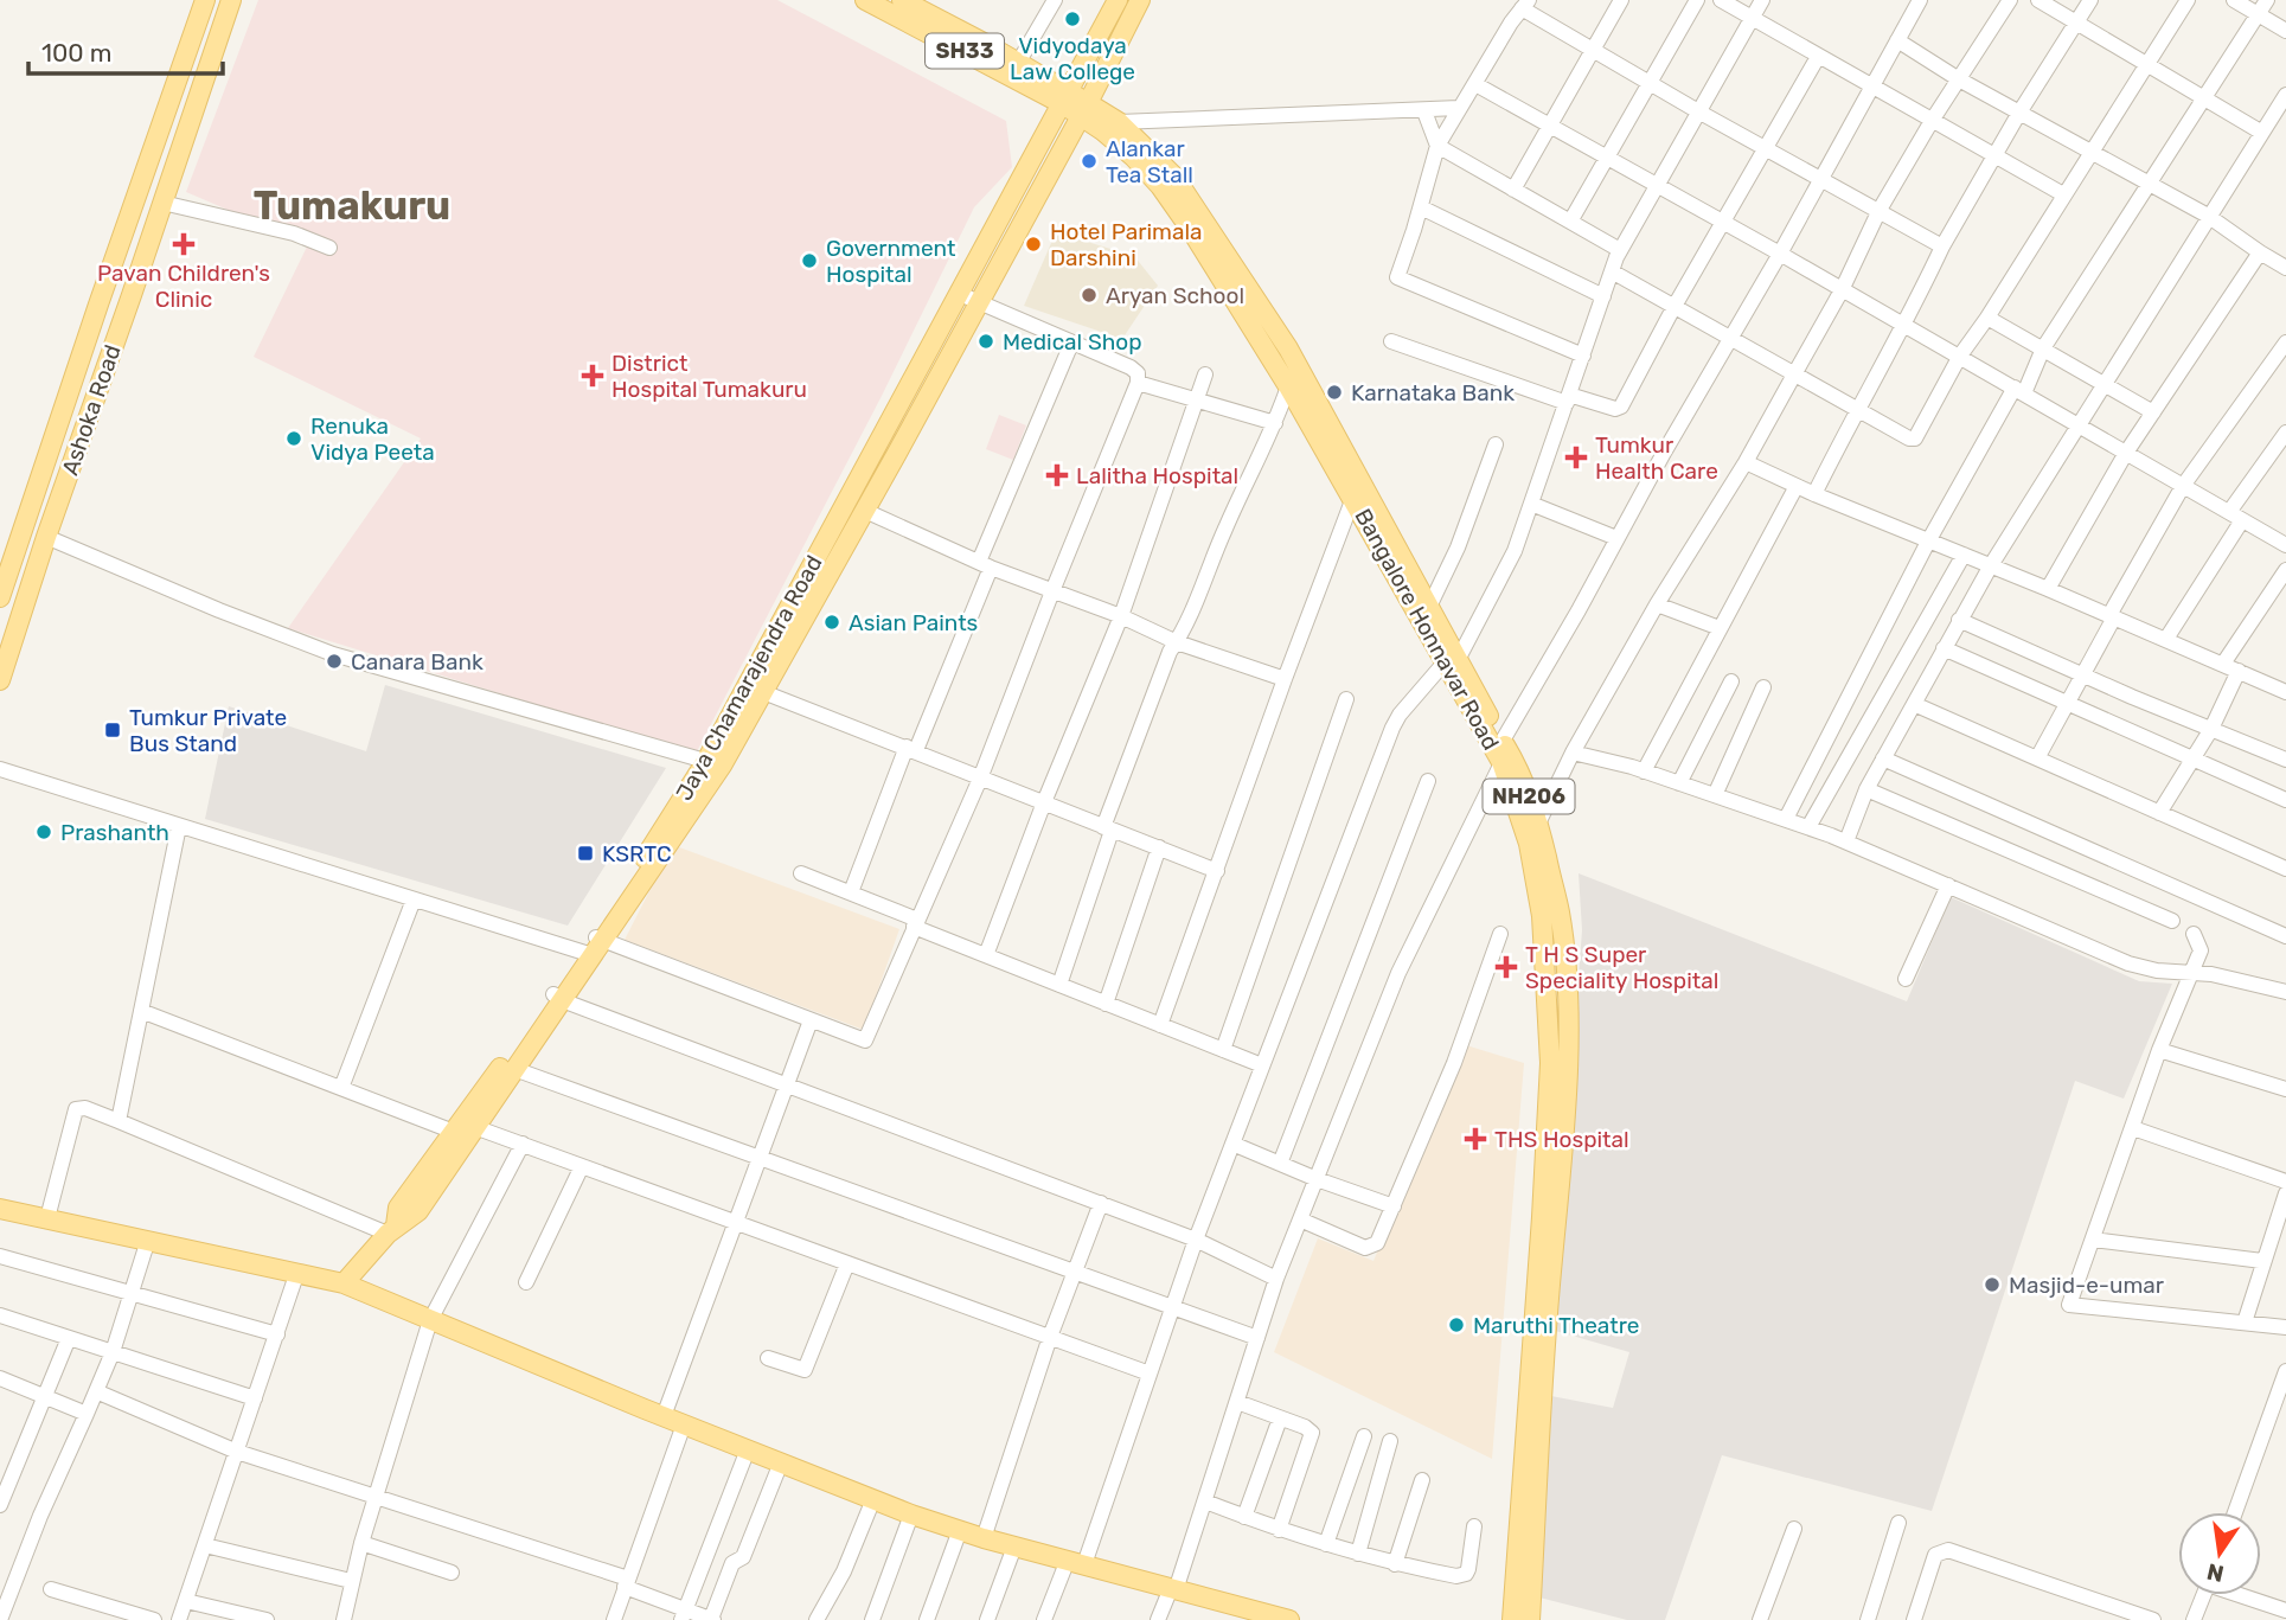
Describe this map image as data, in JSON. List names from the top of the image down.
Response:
{
  "streets": {
    "main road": [
      "SH33",
      "Ashoka Road",
      "Bangalore Honnavar Road",
      "Jaya Chamarajendra Road",
      "NH206"
    ]
  },
  "crossings": [
    ["SH33", "Bangalore Honnavar Road"],
    ["Bangalore Honnavar Road", "Jaya Chamarajendra Road"],
    ["Bangalore Honnavar Road", "NH206"],
    ["Jaya Chamarajendra Road", "NH206"]
  ],
  "districts": ["Tumakuru"],
  "places": {
    "other": [
      "Vidyodaya Law College",
      "Alankar Tea Stall",
      "Hotel Parimala Darshini",
      "Government Hospital",
      "Aryan School",
      "Medical Shop",
      "Karnataka Bank",
      "Renuka Vidya Peeta",
      "Asian Paints",
      "Canara Bank",
      "Prashanth",
      "Masjid-e-umar",
      "Maruthi Theatre"
    ],
    "health": [
      "Pavan Children's Clinic",
      "District Hospital Tumakuru",
      "Tumkur Health Care",
      "Lalitha Hospital",
      "T H S Super Speciality Hospital",
      "THS Hospital"
    ],
    "transit": ["Tumkur Private Bus Stand", "KSRTC"]
  },
  "scale_bar": "100 m",
  "north": "bottom"
}
